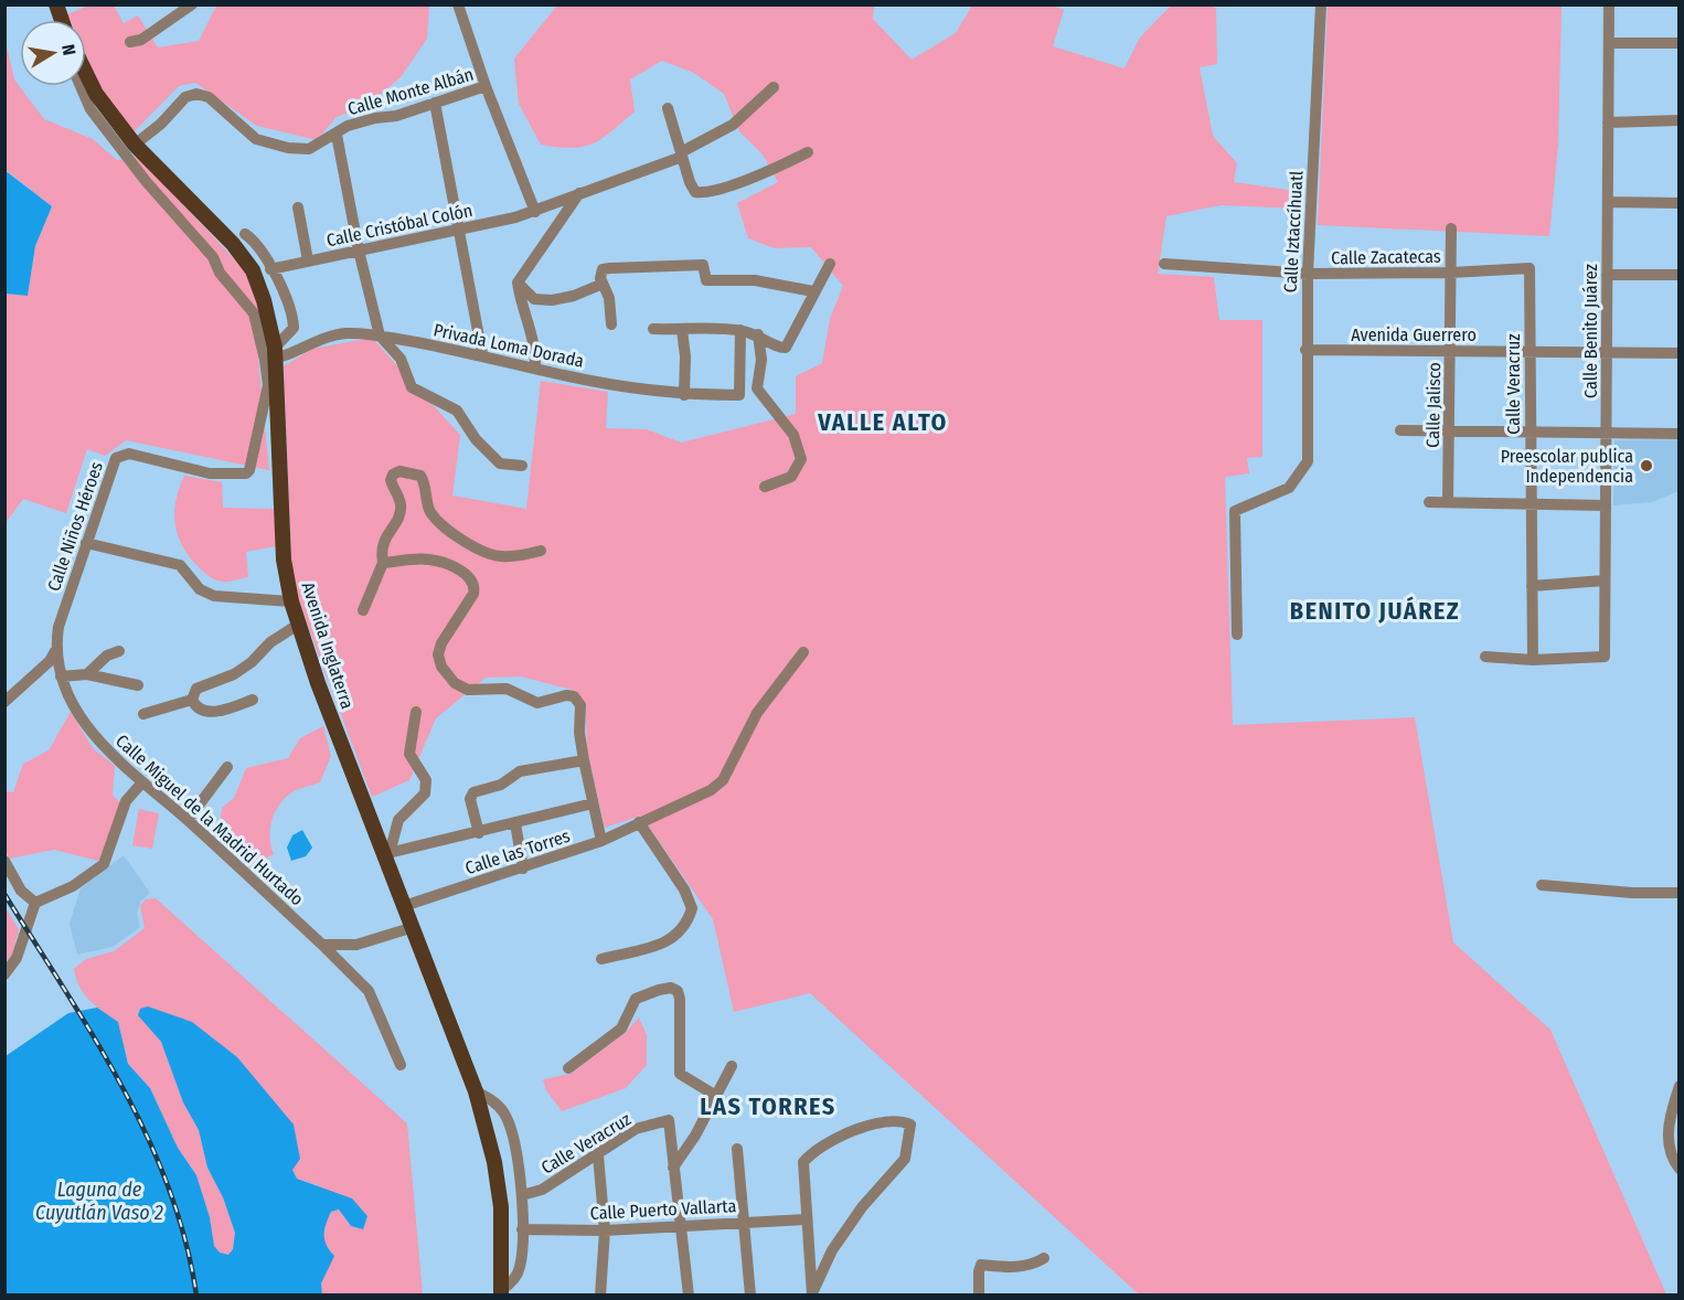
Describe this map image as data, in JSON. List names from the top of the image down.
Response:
{
  "streets": {
    "main road": ["Avenida Inglaterra"],
    "street": [
      "Calle Monte Albán",
      "Calle Cristóbal Colón",
      "Calle Iztaccíhuatl",
      "Calle Zacatecas",
      "Calle Benito Juárez",
      "Avenida Guerrero",
      "Privada Loma Dorada",
      "Calle Veracruz",
      "Calle Jalisco",
      "Calle Niños Héroes",
      "Calle Miguel de la Madrid Hurtado",
      "Calle las Torres",
      "Calle Puerto Vallarta"
    ]
  },
  "crossings": [
    ["Calle Monte Albán", "Calle Cristóbal Colón"],
    ["Calle Monte Albán", "Avenida Inglaterra"],
    ["Calle Iztaccíhuatl", "Calle Zacatecas"],
    ["Calle Iztaccíhuatl", "Avenida Guerrero"],
    ["Calle Zacatecas", "Calle Veracruz"],
    ["Calle Zacatecas", "Calle Jalisco"],
    ["Calle Benito Juárez", "Avenida Guerrero"],
    ["Calle Benito Juárez", "Calle Veracruz"],
    ["Avenida Guerrero", "Calle Veracruz"],
    ["Avenida Guerrero", "Calle Jalisco"],
    ["Privada Loma Dorada", "Calle Niños Héroes"],
    ["Privada Loma Dorada", "Avenida Inglaterra"],
    ["Calle Niños Héroes", "Avenida Inglaterra"],
    ["Calle Niños Héroes", "Calle Miguel de la Madrid Hurtado"],
    ["Avenida Inglaterra", "Calle las Torres"]
  ],
  "districts": ["VALLE ALTO", "BENITO JUÁREZ", "LAS TORRES"],
  "water": ["Laguna de Cuyutlán Vaso 2"],
  "places": ["Preescolar publica Independencia"],
  "north": "right"
}
